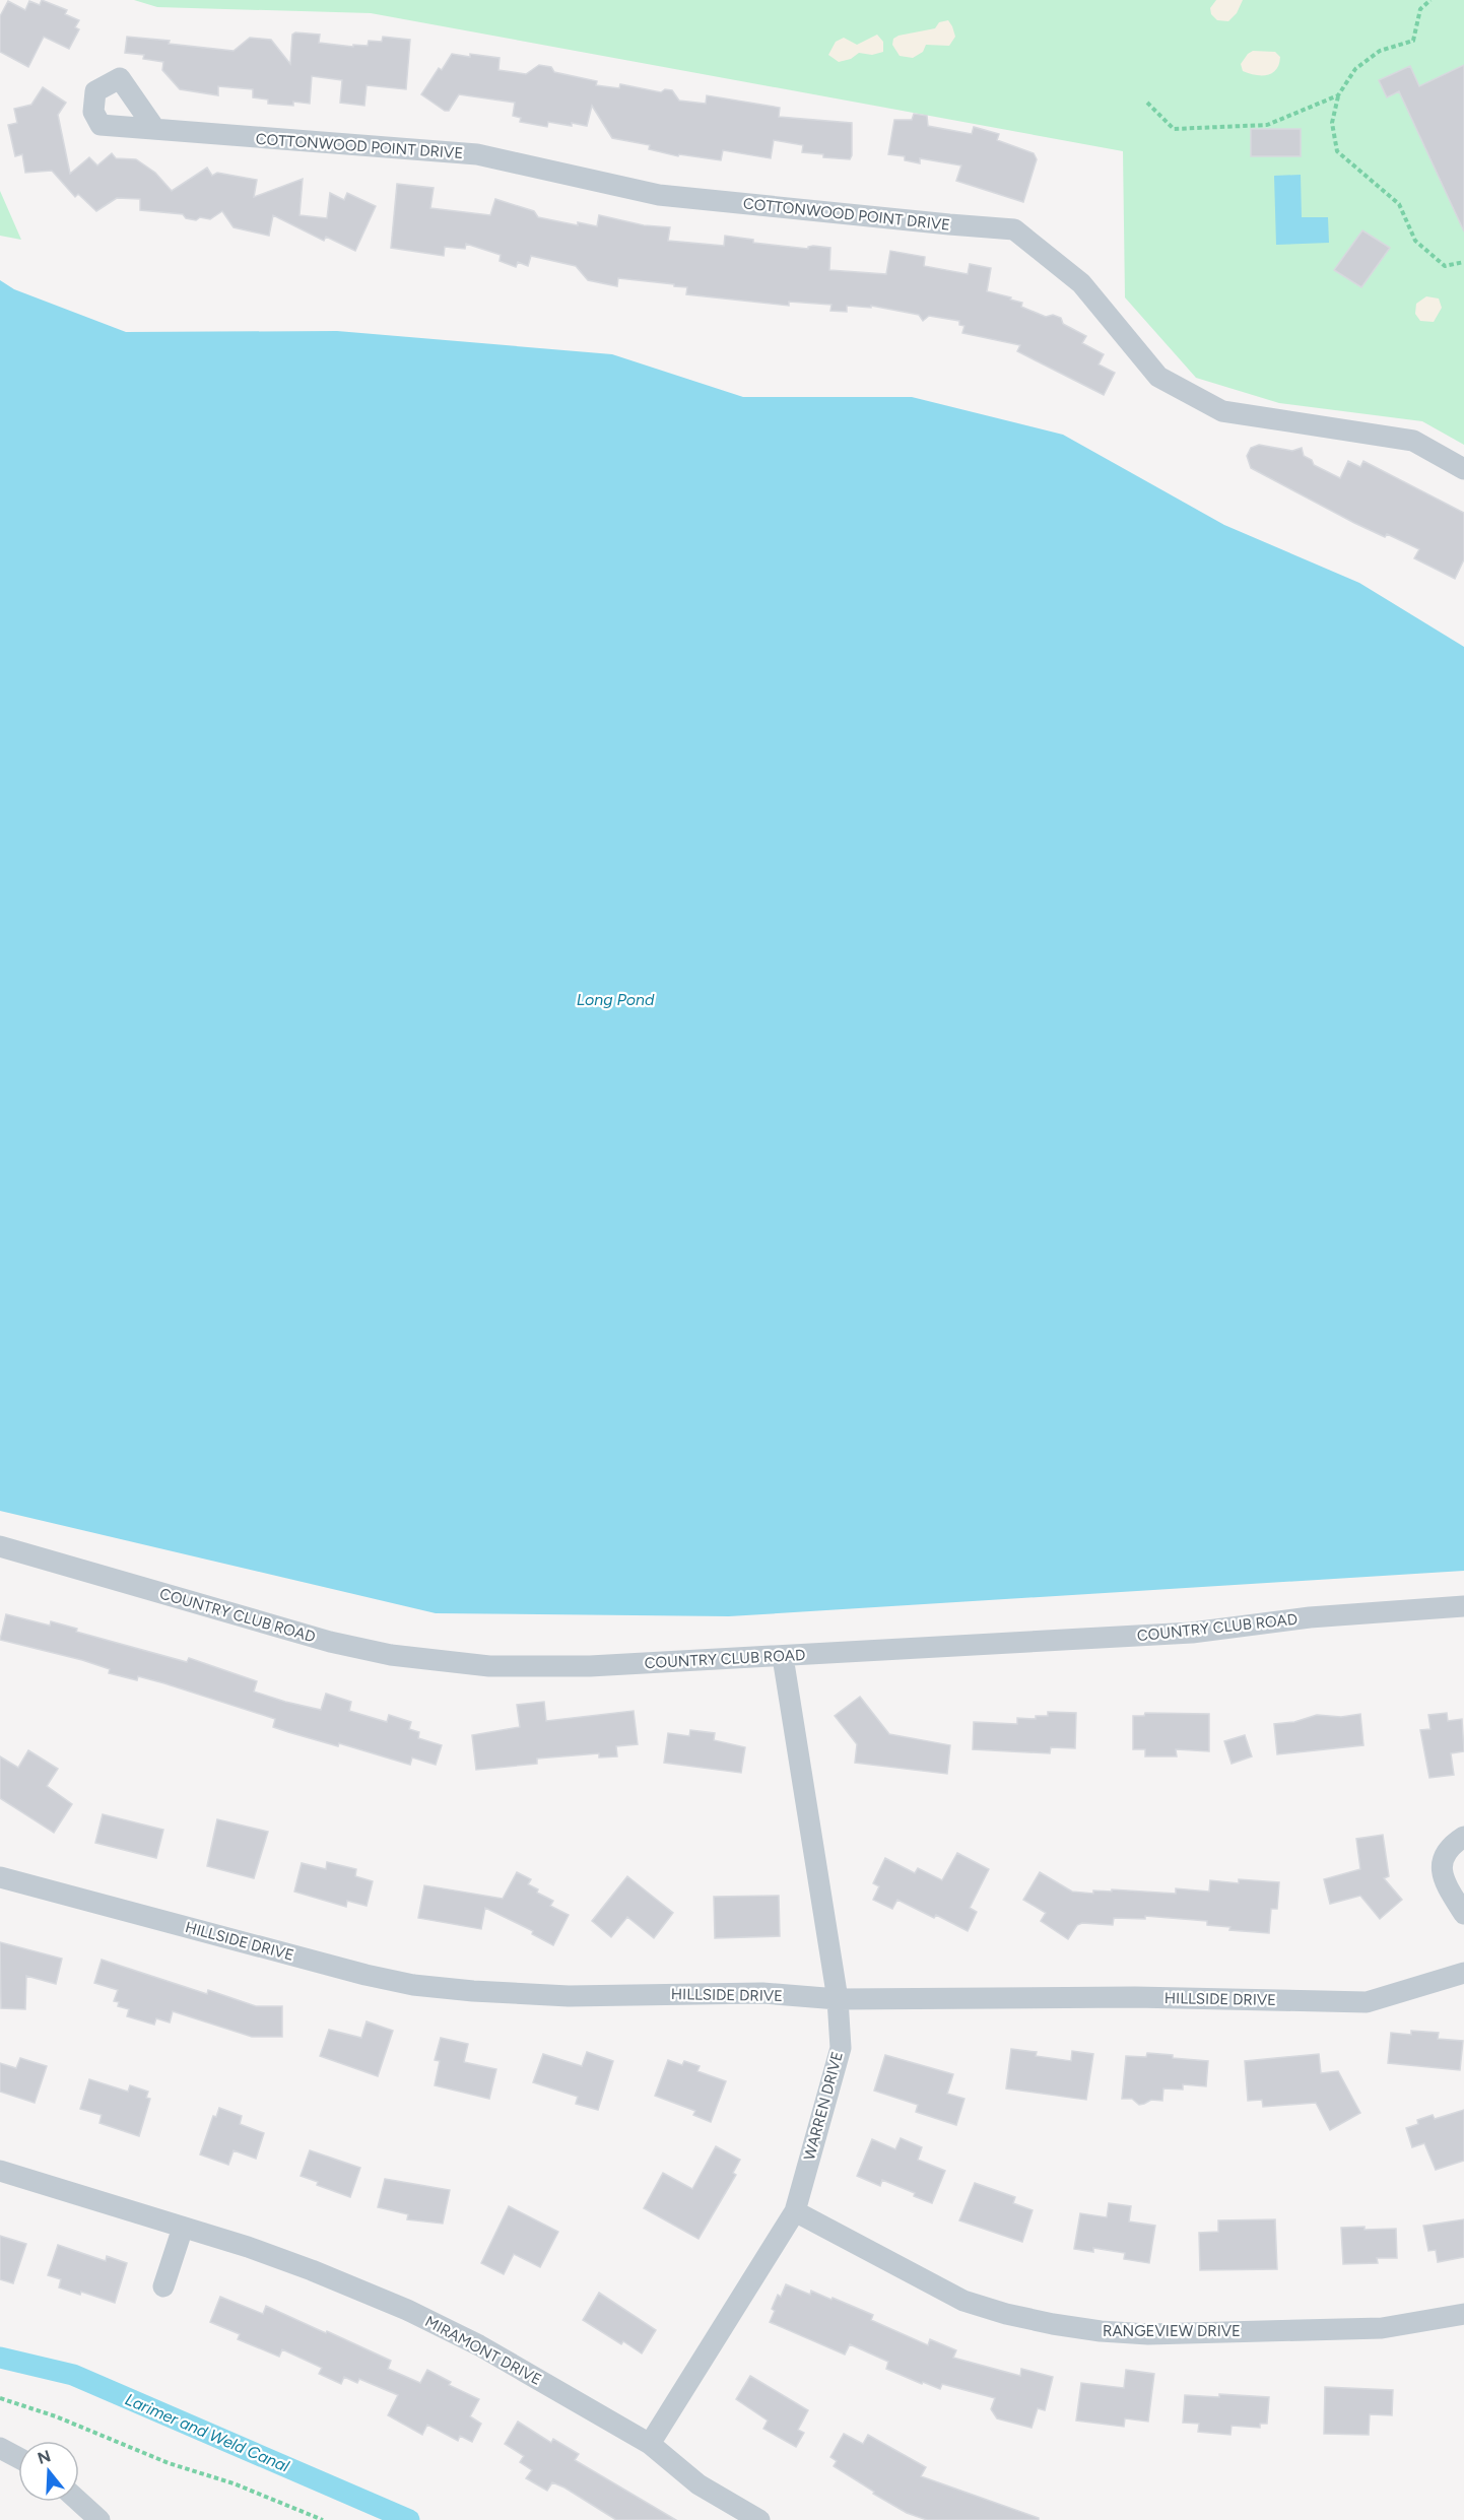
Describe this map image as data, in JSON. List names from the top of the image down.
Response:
{
  "streets": {
    "street": [
      "COTTONWOOD POINT DRIVE",
      "COUNTRY CLUB ROAD",
      "HILLSIDE DRIVE",
      "WARREN DRIVE",
      "RANGEVIEW DRIVE",
      "MIRAMONT DRIVE"
    ]
  },
  "crossings": [
    ["COUNTRY CLUB ROAD", "WARREN DRIVE"],
    ["HILLSIDE DRIVE", "WARREN DRIVE"],
    ["WARREN DRIVE", "RANGEVIEW DRIVE"],
    ["WARREN DRIVE", "MIRAMONT DRIVE"]
  ],
  "water": ["Long Pond", "Larimer and Weld Canal"],
  "north": "top"
}
